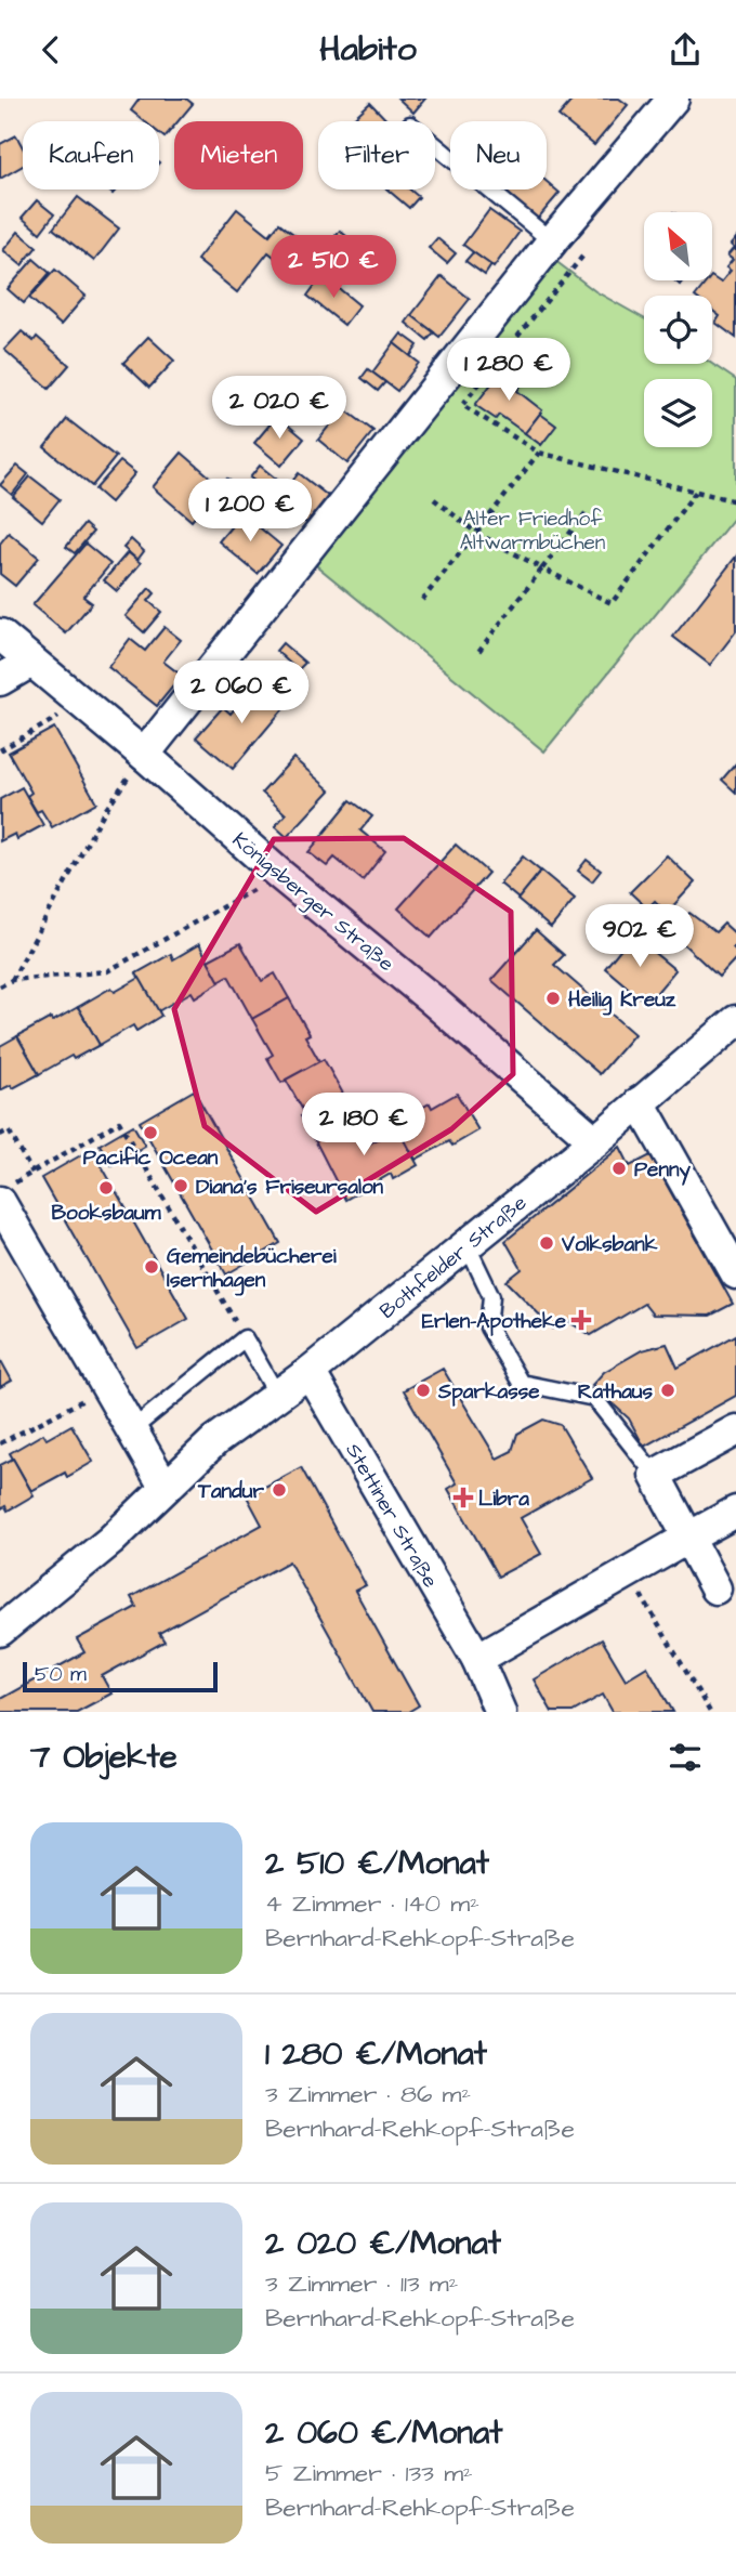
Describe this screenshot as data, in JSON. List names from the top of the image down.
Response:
{
  "streets": {
    "street": ["Königsberger Straße", "Bothfelder Straße", "Stettiner Straße"]
  },
  "crossings": [
    ["Königsberger Straße", "Bothfelder Straße"],
    ["Bothfelder Straße", "Stettiner Straße"]
  ],
  "parks": ["Alter Friedhof Altwarmbüchen"],
  "places": {
    "other": [
      "Heilig Kreuz",
      "Pacific Ocean",
      "Penny",
      "Diana's Friseursalon",
      "Booksbaum",
      "Volksbank",
      "Gemeindebücherei Isernhagen",
      "Sparkasse",
      "Rathaus",
      "Tandur"
    ],
    "health": ["Erlen-Apotheke", "Libra"]
  },
  "scale_bar": "50 m",
  "north": "top left",
  "page": {
    "header": "Habito",
    "chip": [
      "Kaufen",
      "Mieten",
      "Filter",
      "Neu"
    ],
    "price": [
      "2 510 €",
      "1 280 €",
      "2 020 €",
      "1 200 €",
      "2 060 €",
      "902 €",
      "2 180 €"
    ],
    "scale": "50 m",
    "heading": "7 Objekte",
    "list": [
      {
        "name": "2 510 €/Monat",
        "note": "4 Zimmer · 140 m² · Bernhard-Rehkopf-Straße"
      },
      {
        "name": "1 280 €/Monat",
        "note": "3 Zimmer · 86 m² · Bernhard-Rehkopf-Straße"
      },
      {
        "name": "2 020 €/Monat",
        "note": "3 Zimmer · 113 m² · Bernhard-Rehkopf-Straße"
      },
      {
        "name": "2 060 €/Monat",
        "note": "5 Zimmer · 133 m² · Bernhard-Rehkopf-Straße"
      }
    ]
  }
}
